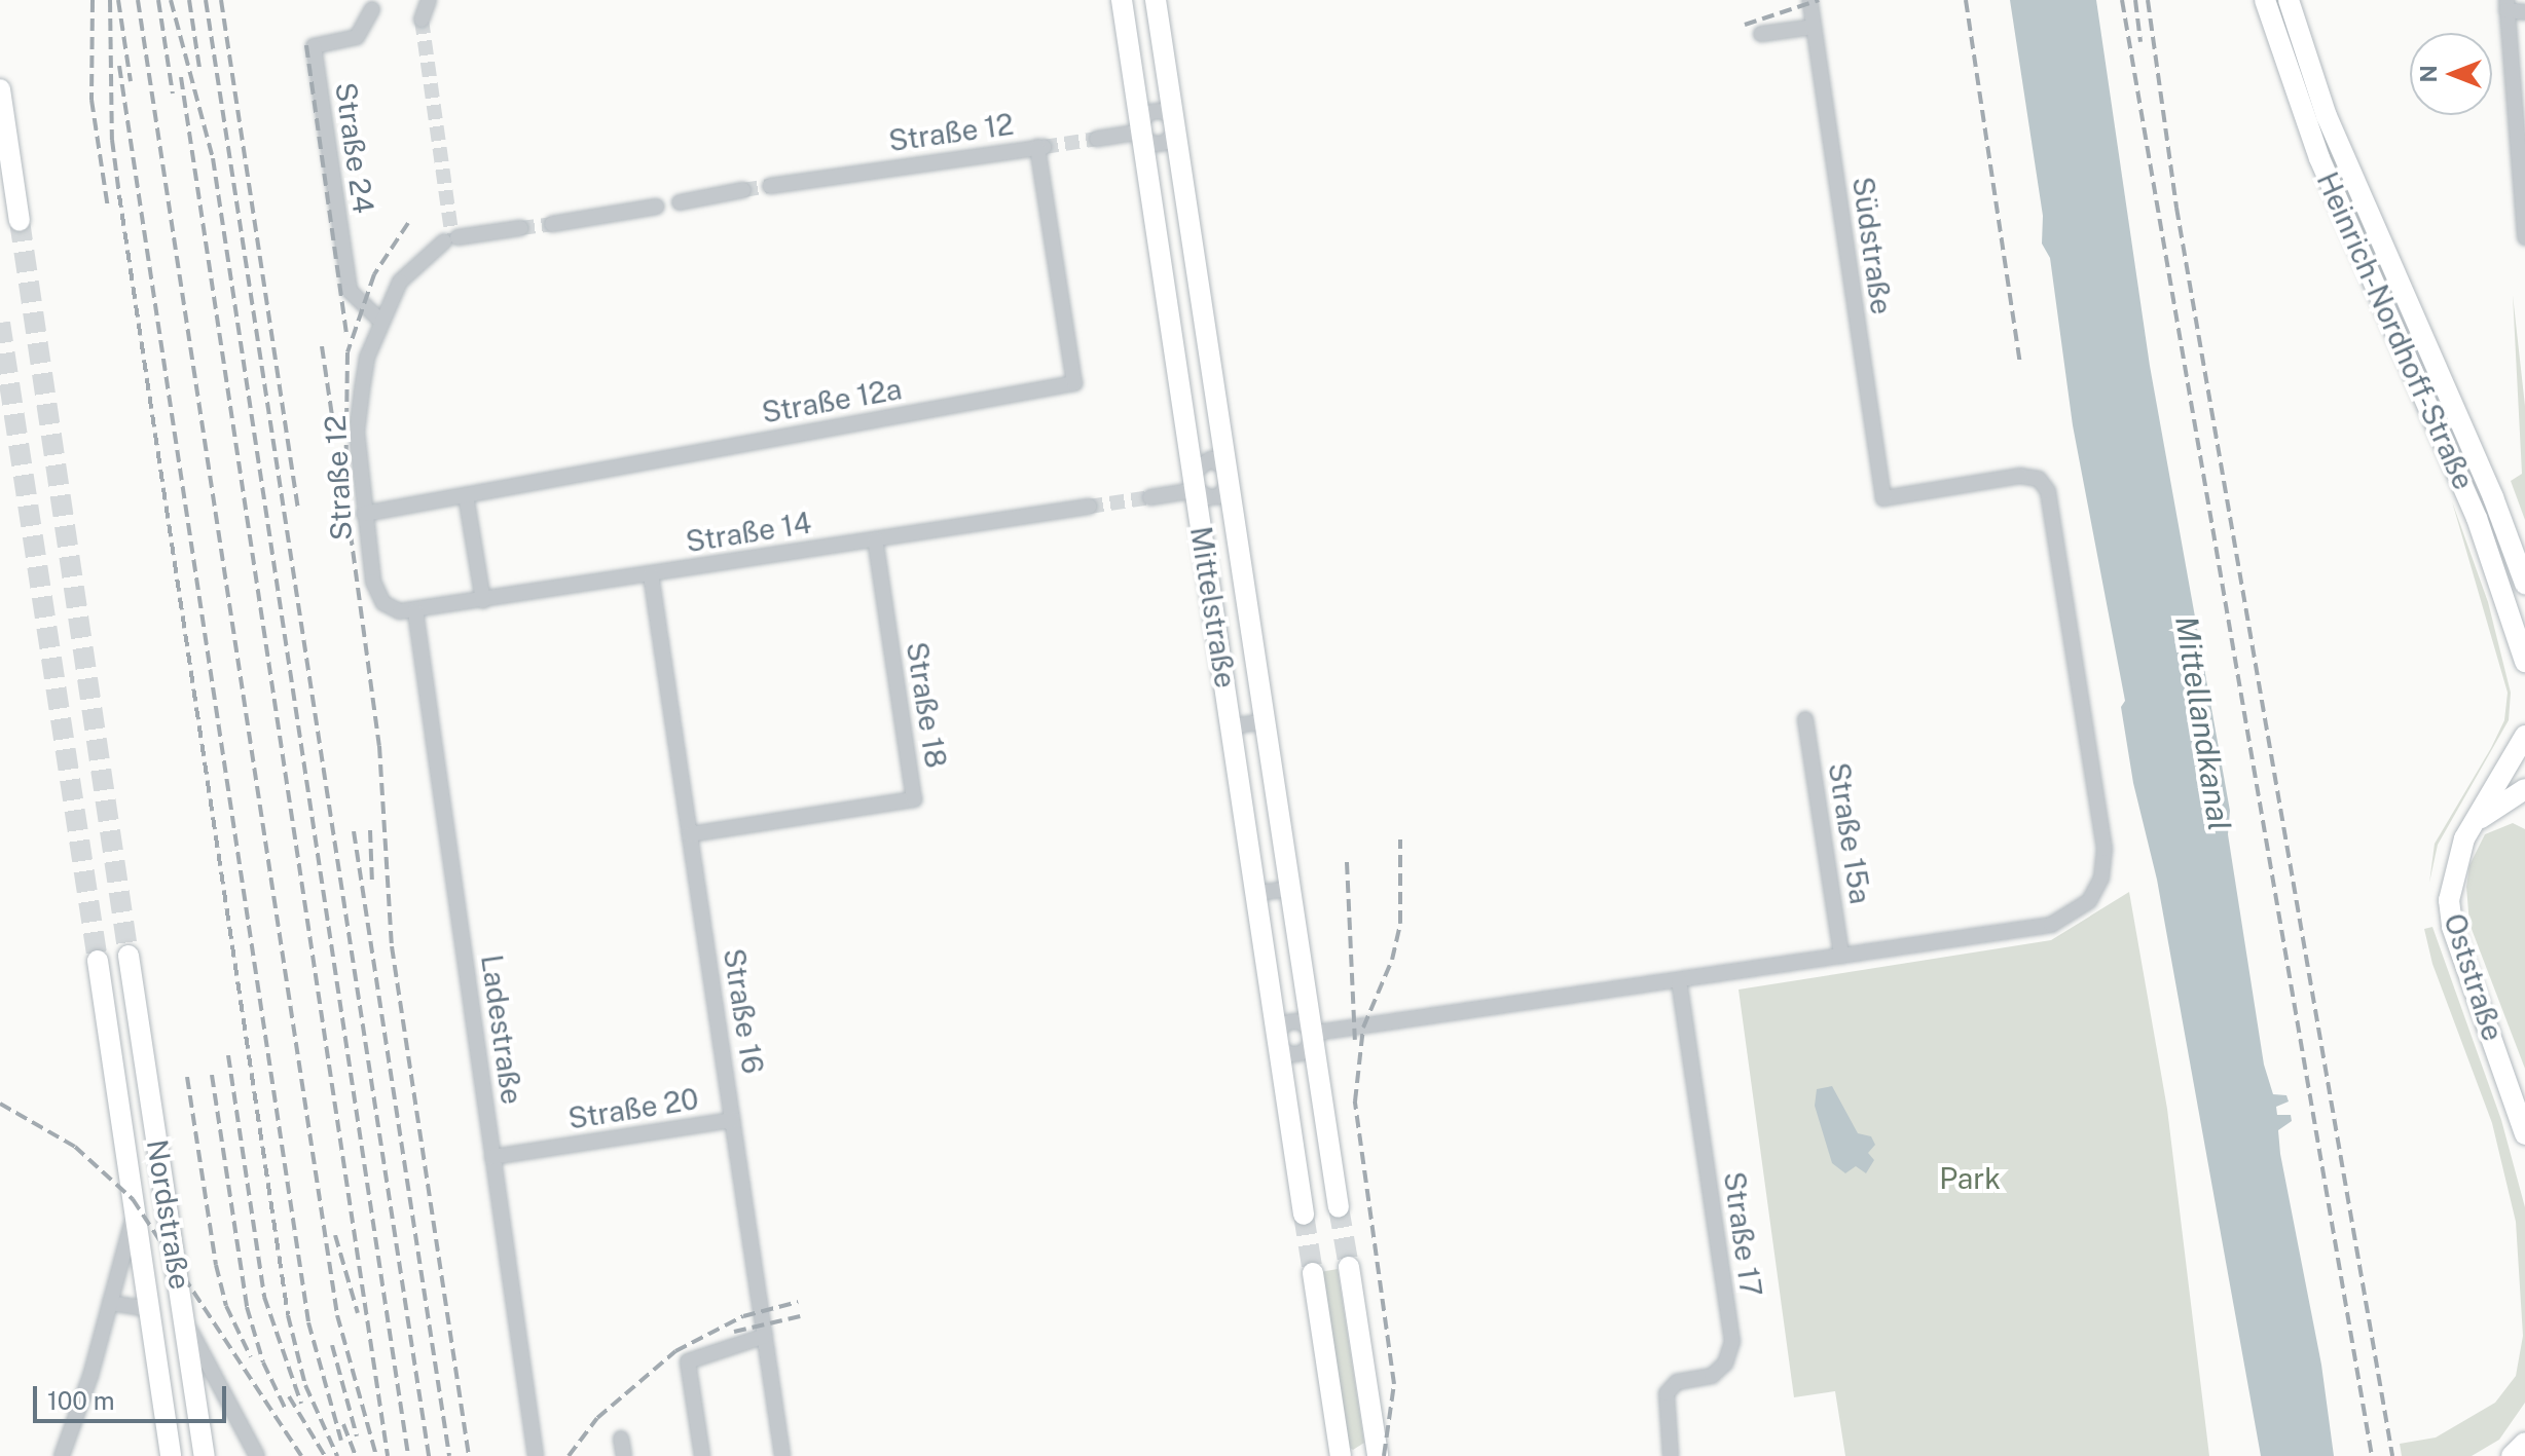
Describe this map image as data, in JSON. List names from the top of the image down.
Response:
{
  "streets": {
    "street": [
      "Straße 12",
      "Straße 24",
      "Südstraße",
      "Heinrich-Nordhoff-Straße",
      "Straße 12a",
      "Straße 14",
      "Mittelstraße",
      "Straße 18",
      "Straße 15a",
      "Oststraße",
      "Straße 16",
      "Ladestraße",
      "Straße 20",
      "Nordstraße",
      "Straße 17"
    ]
  },
  "crossings": [
    ["Straße 12", "Straße 24"],
    ["Straße 12", "Straße 12a"],
    ["Straße 12", "Straße 14"],
    ["Straße 12", "Ladestraße"],
    ["Südstraße", "Straße 15a"],
    ["Straße 14", "Straße 18"],
    ["Straße 14", "Straße 16"],
    ["Straße 14", "Ladestraße"],
    ["Straße 18", "Straße 16"],
    ["Straße 16", "Straße 20"],
    ["Ladestraße", "Straße 20"]
  ],
  "water": ["Mittellandkanal"],
  "parks": ["Park"],
  "scale_bar": "100 m",
  "north": "left"
}
